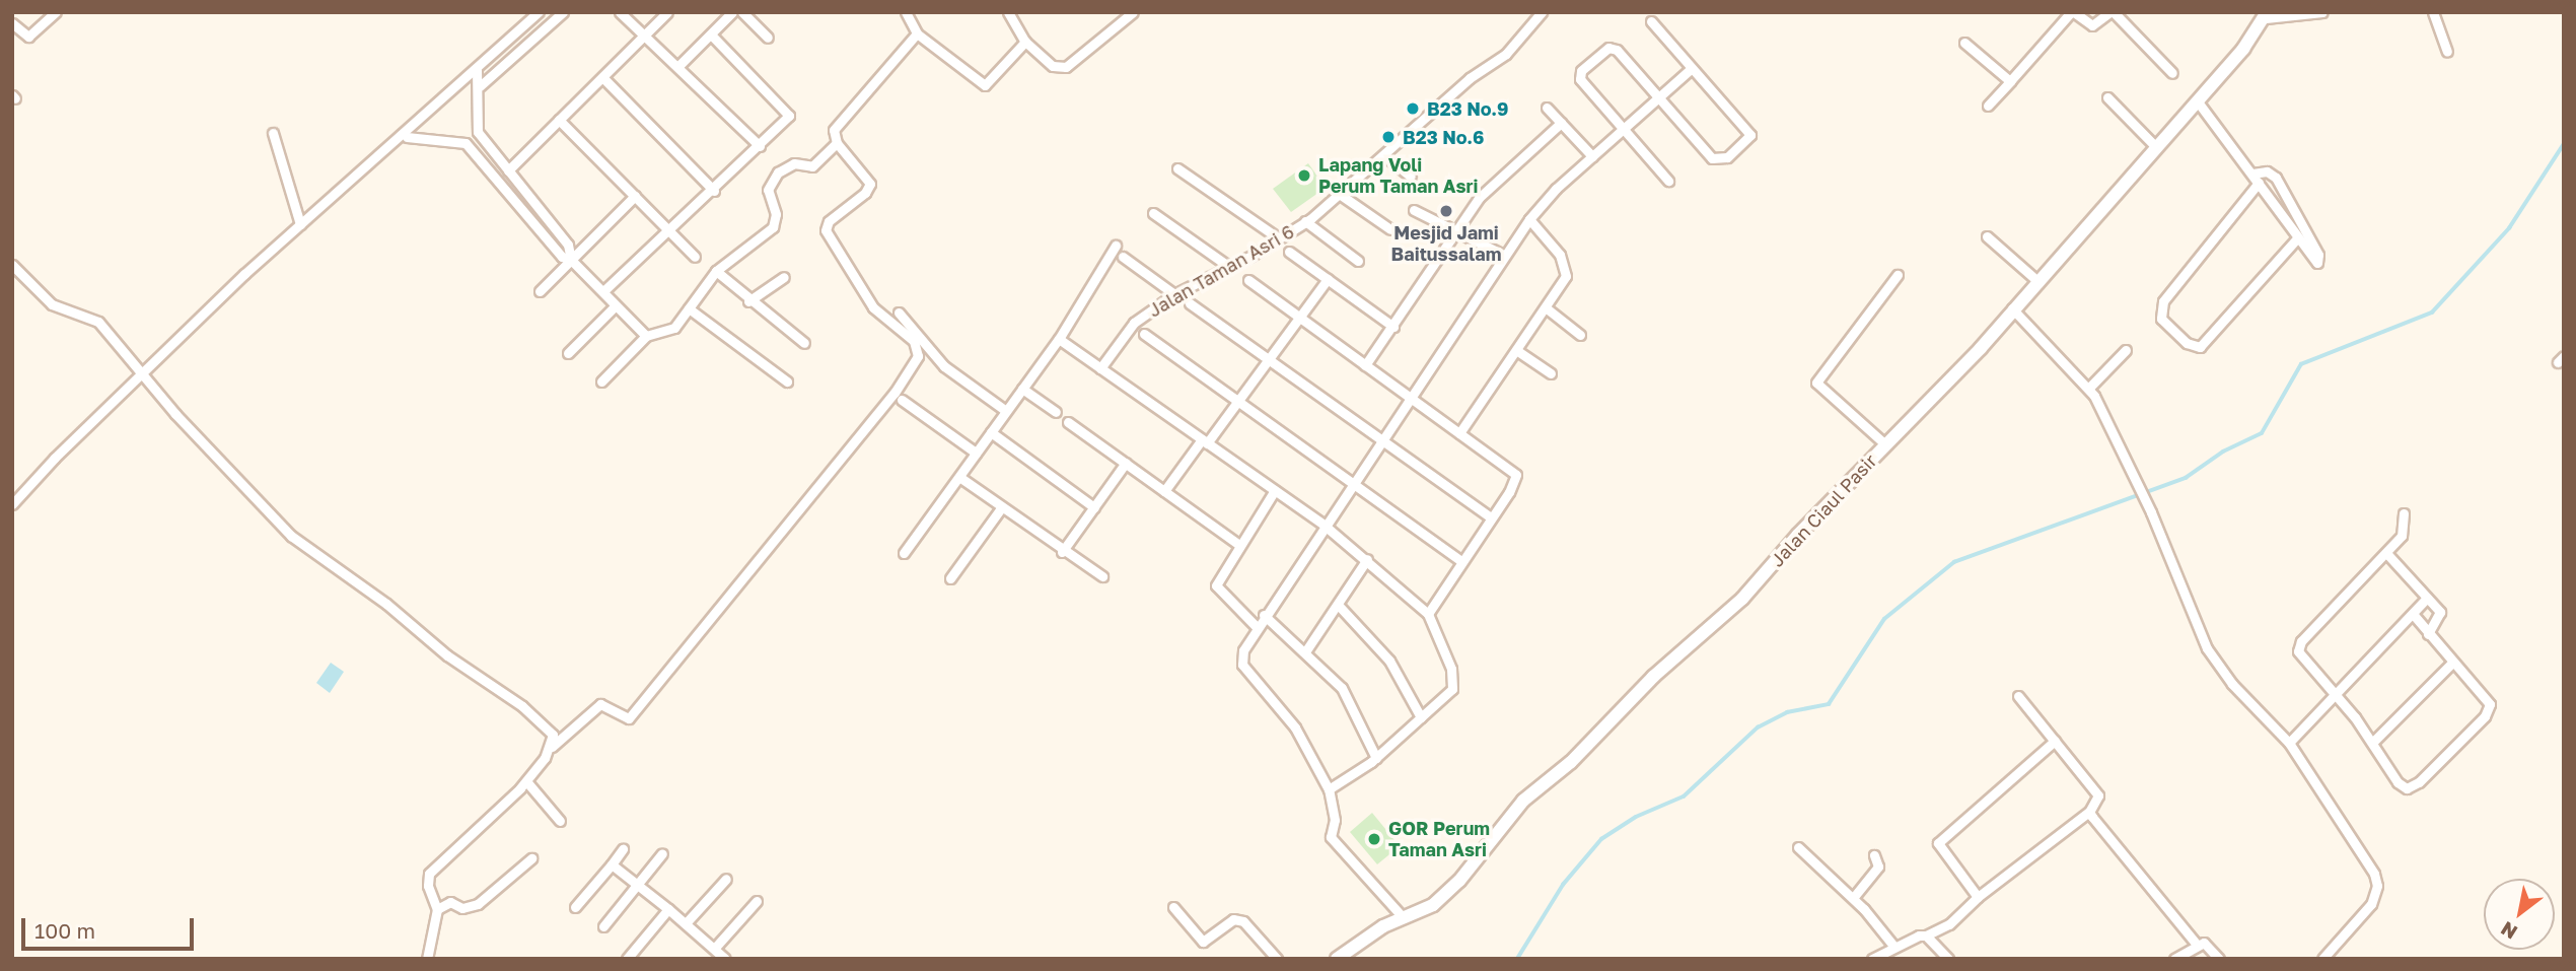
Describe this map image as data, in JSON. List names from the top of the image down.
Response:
{
  "streets": {
    "street": ["Jalan Taman Asri 6", "Jalan Ciaul Pasir"]
  },
  "places": [
    "B23 No.9",
    "B23 No.6",
    "Lapang Voli Perum Taman Asri",
    "Mesjid Jami Baitussalam",
    "GOR Perum Taman Asri"
  ],
  "scale_bar": "100 m",
  "north": "bottom left"
}
